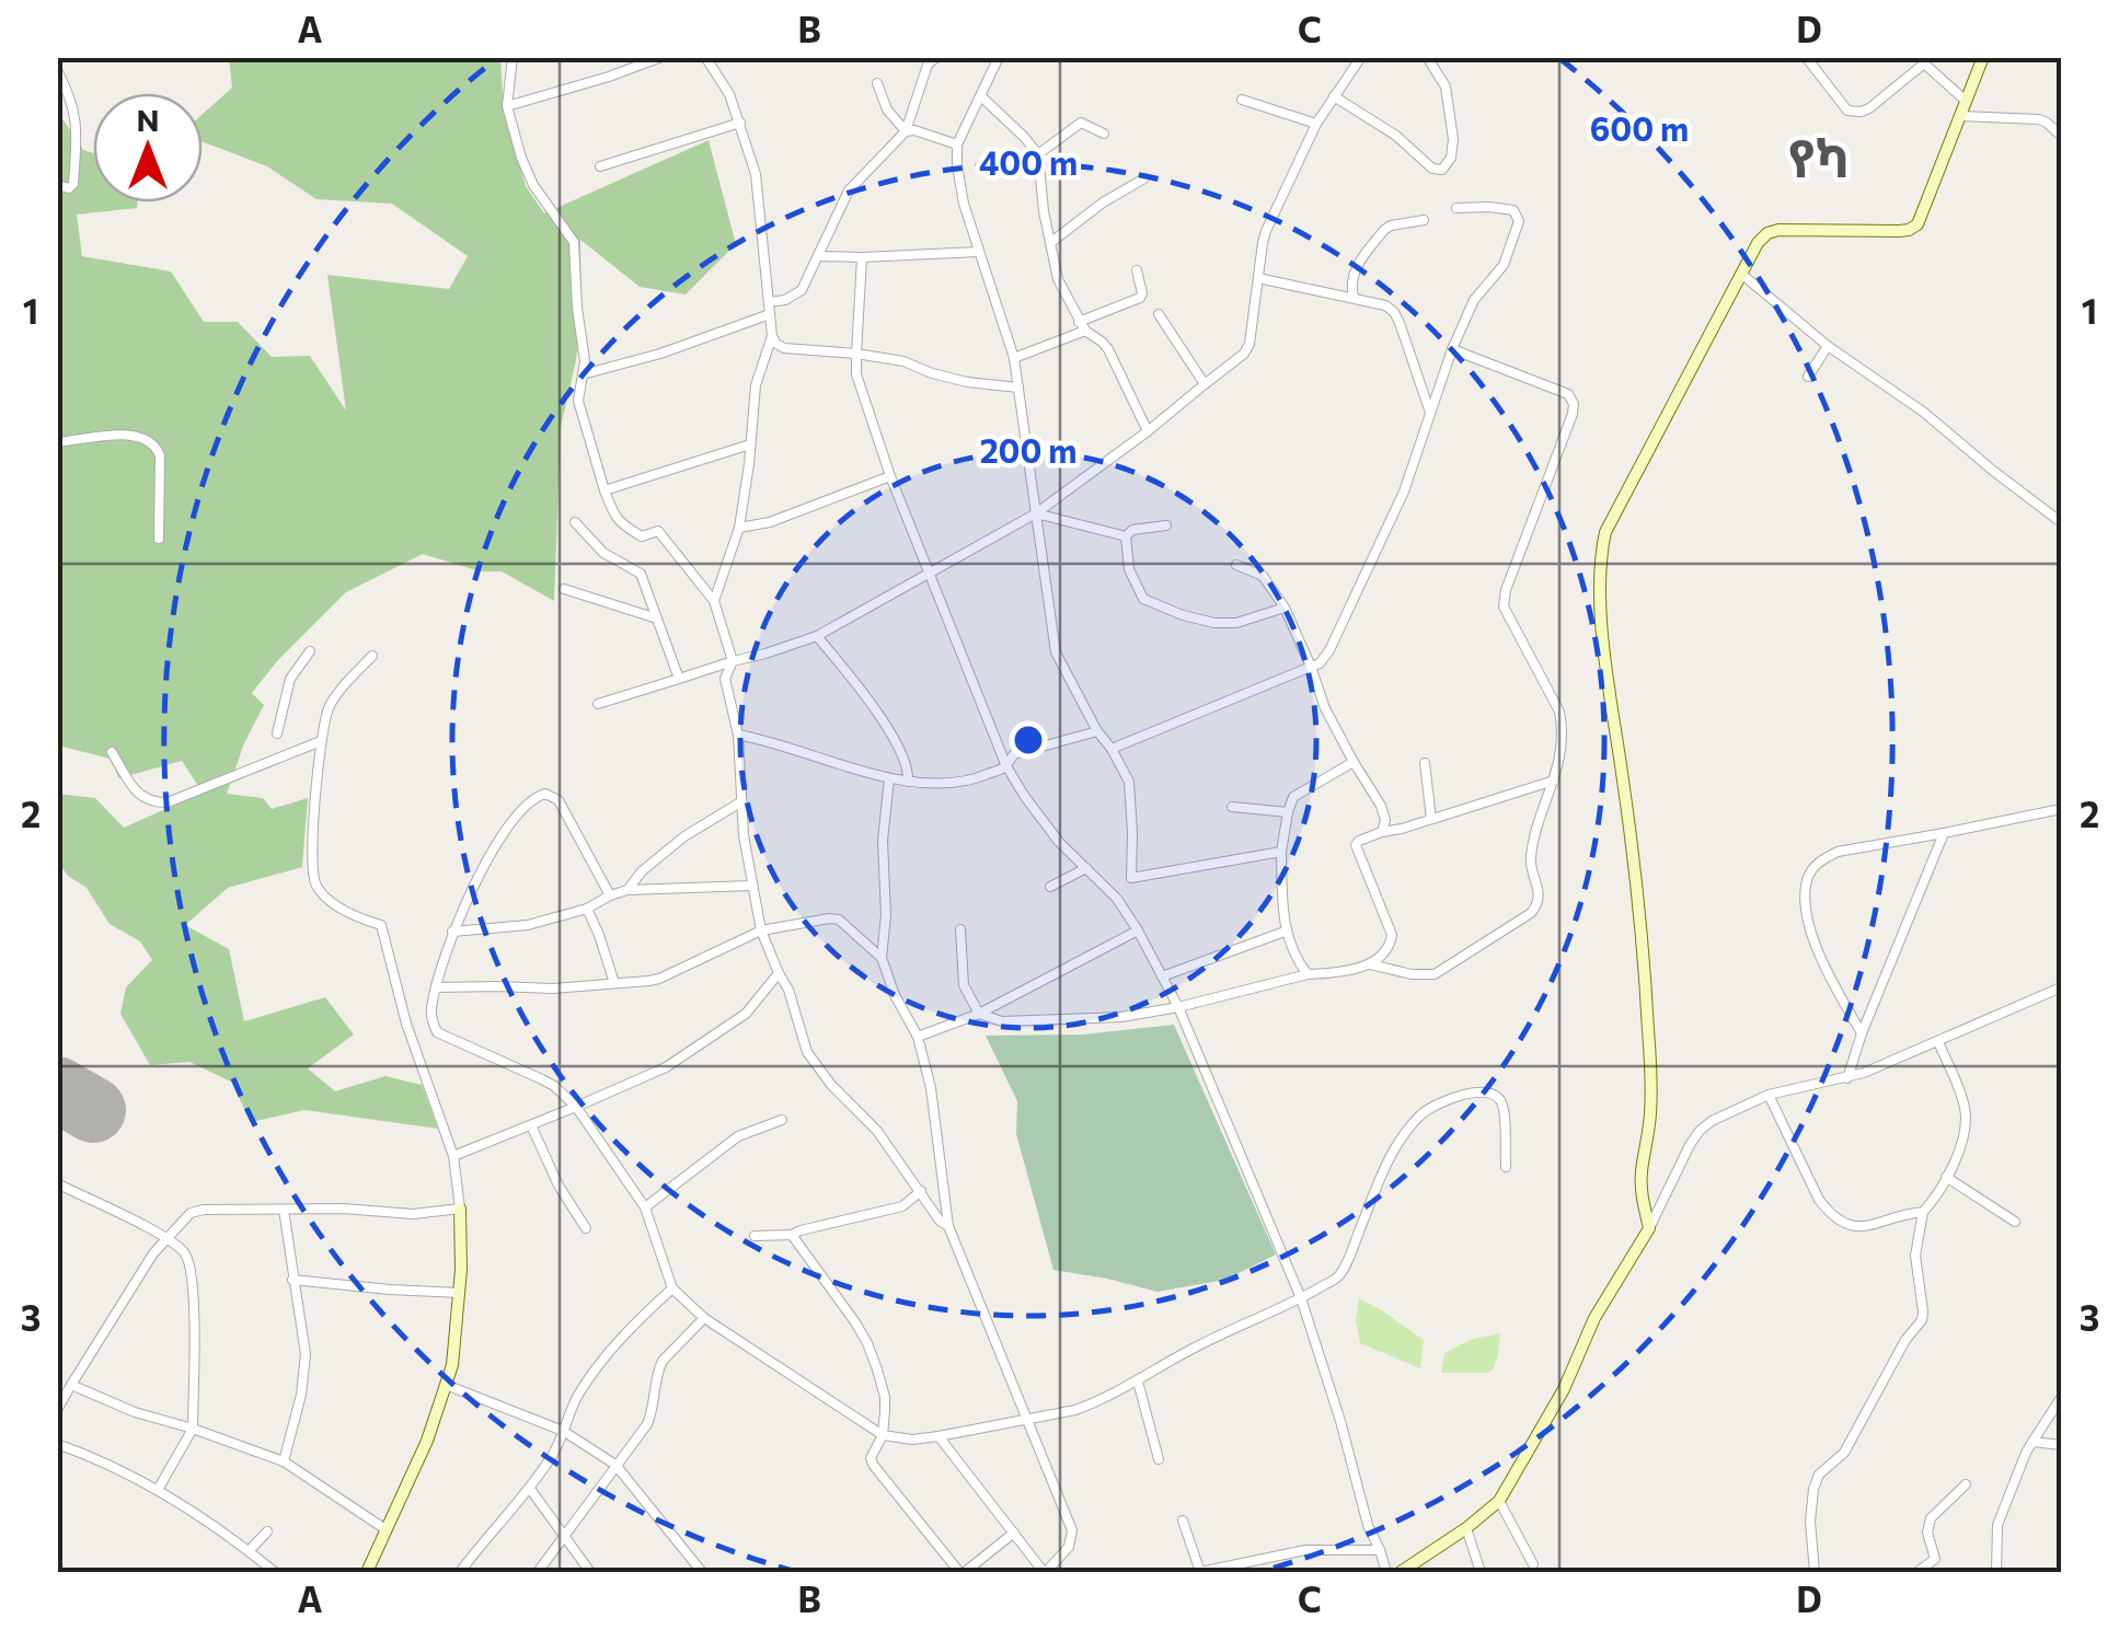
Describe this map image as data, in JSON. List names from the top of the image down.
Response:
{
  "districts": ["የካ"],
  "north": "top",
  "grid": {
    "columns": [
      "A",
      "B",
      "C",
      "D"
    ],
    "rows": ["1", "2", "3"]
  },
  "rings": ["600 m", "400 m", "200 m"]
}
